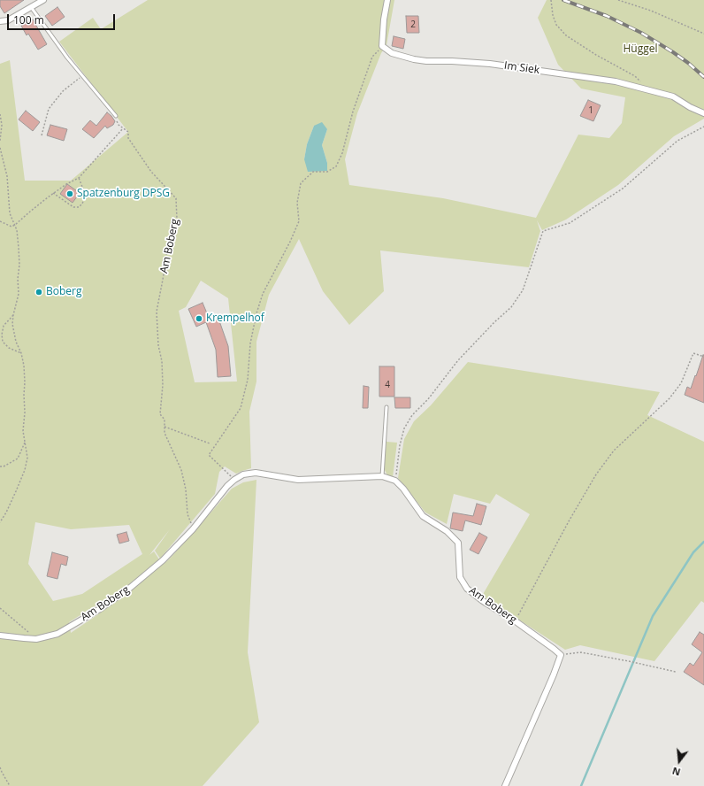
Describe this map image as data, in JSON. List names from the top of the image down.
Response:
{
  "streets": {
    "street": ["Im Siek", "Am Boberg"]
  },
  "parks": ["Hüggel"],
  "places": ["Spatzenburg DPSG", "Boberg", "Krempelhof"],
  "house_numbers": ["2", "1", "4"],
  "scale_bar": "100 m",
  "north": "bottom"
}
